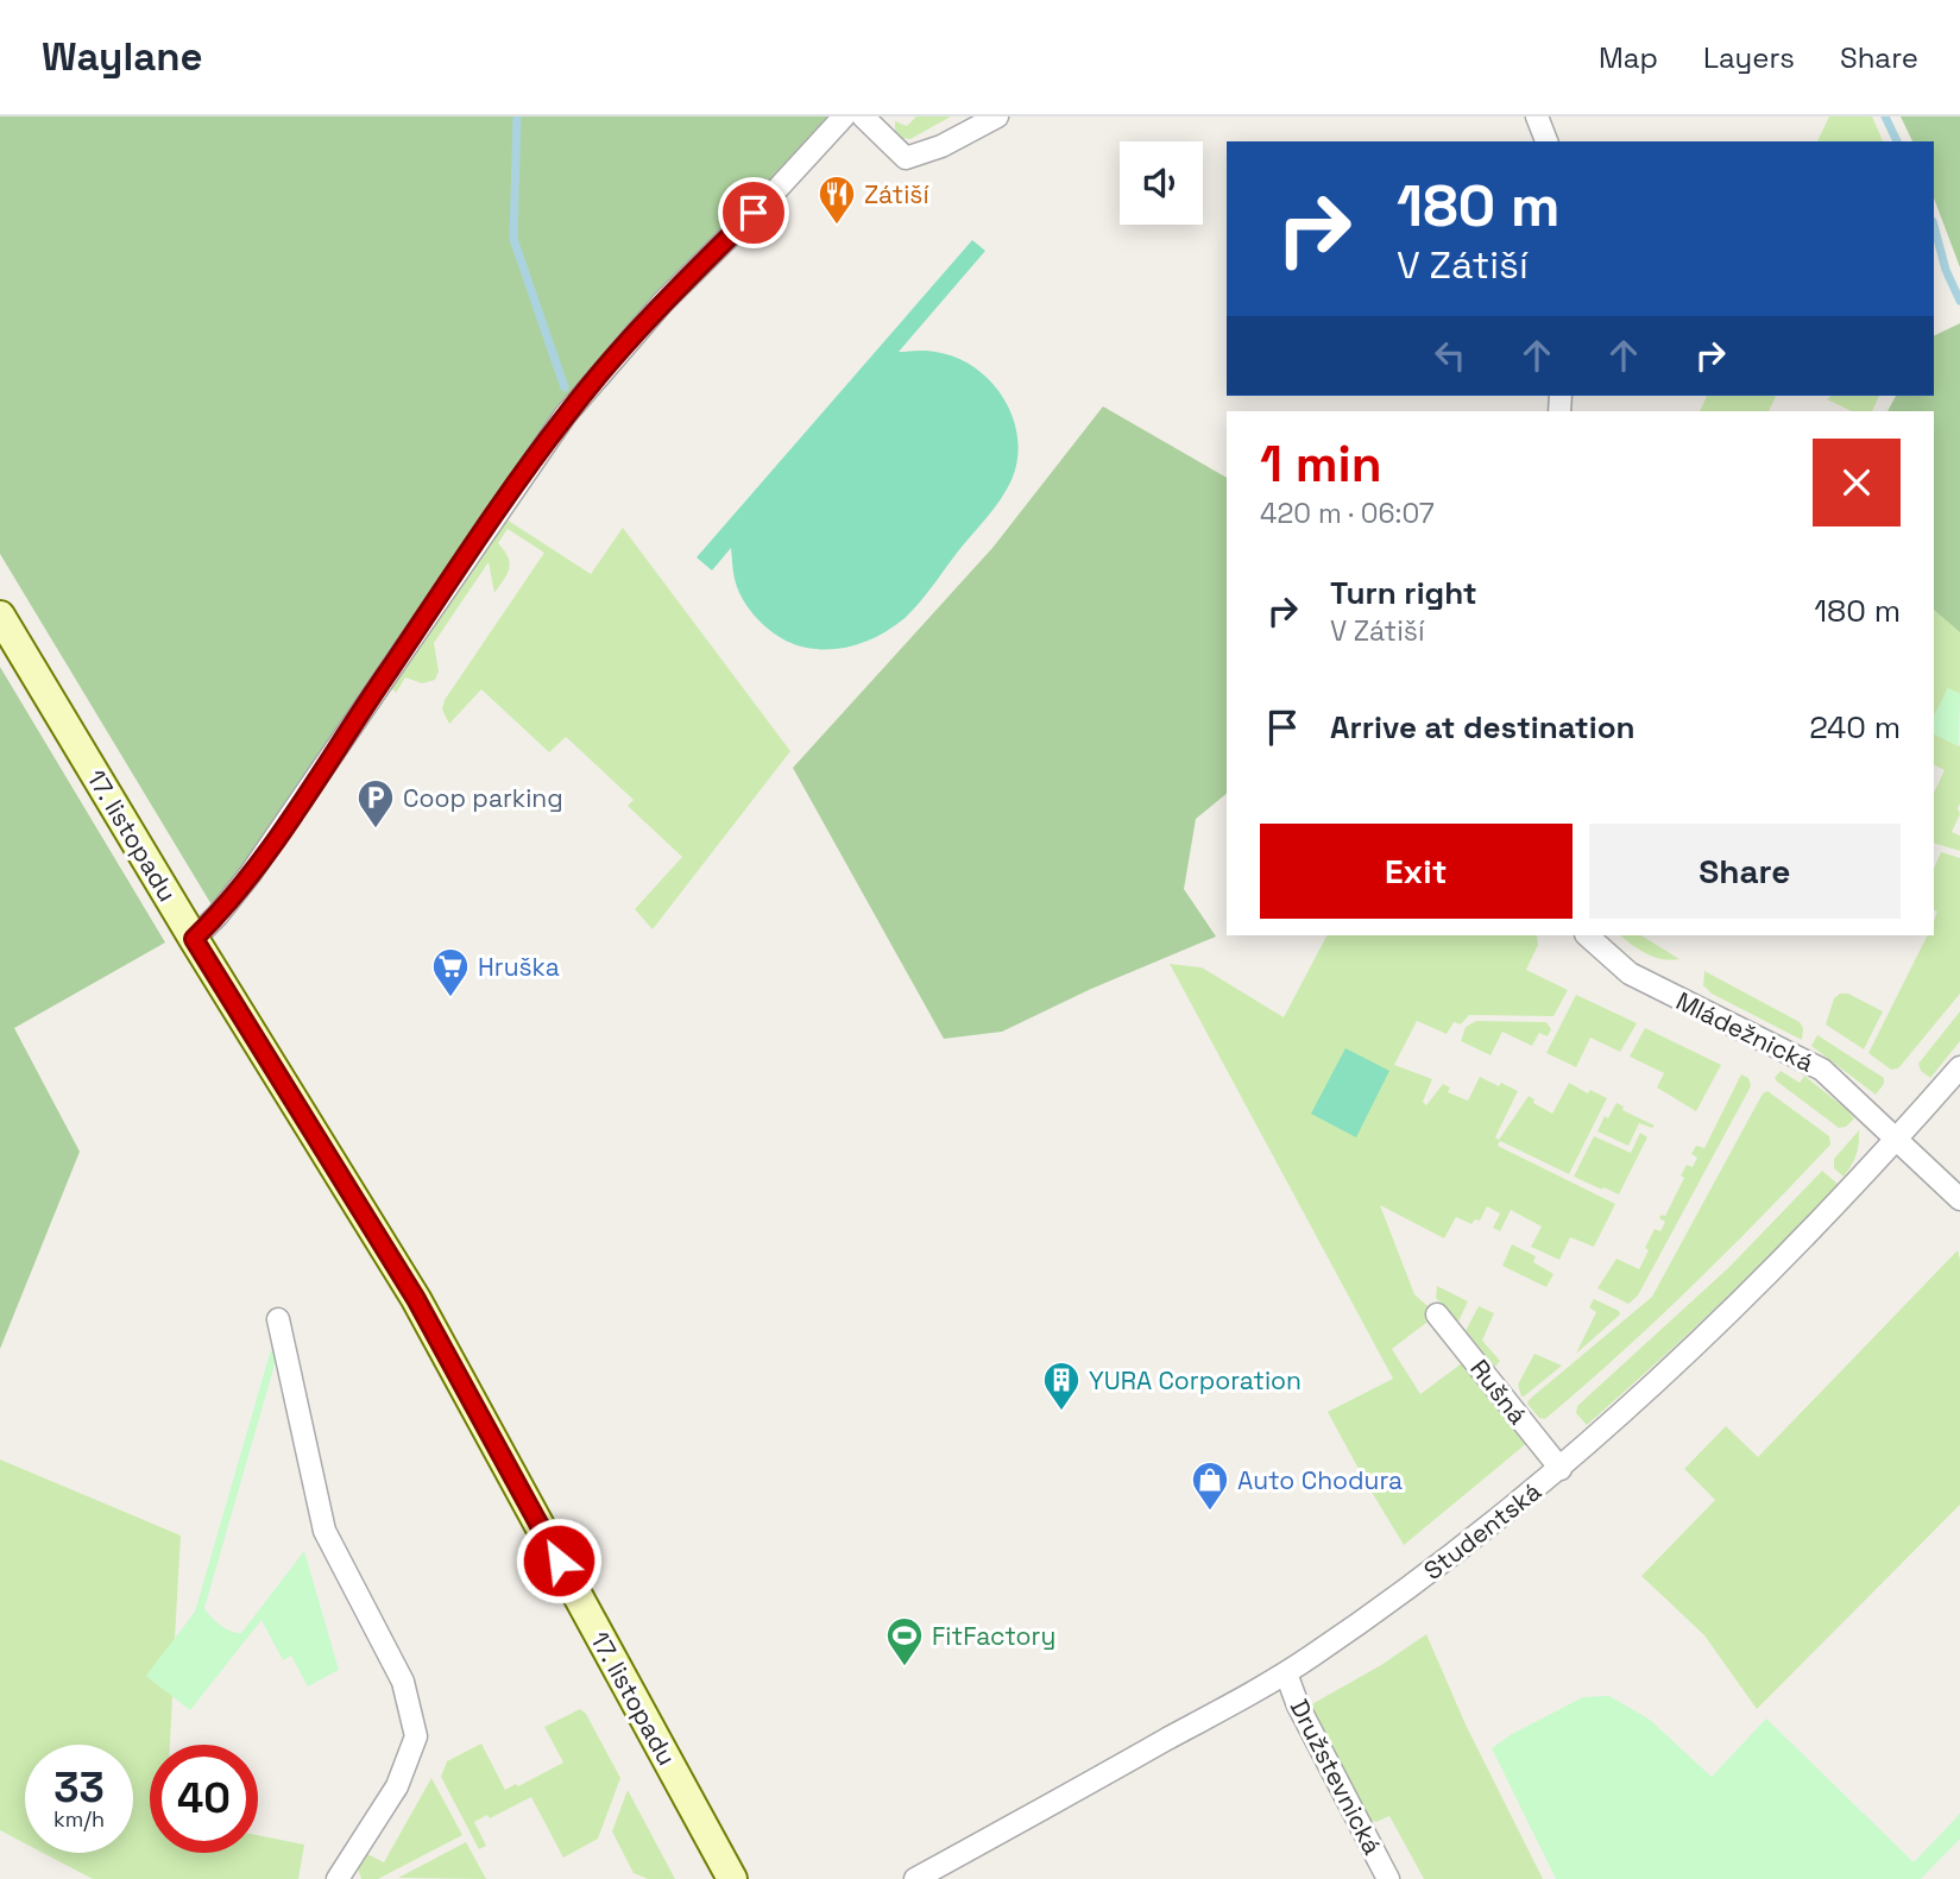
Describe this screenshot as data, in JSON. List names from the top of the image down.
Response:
{
  "streets": {
    "street": [
      "17. listopadu",
      "Mládežnická",
      "Rušná",
      "Studentská",
      "Družstevnická"
    ]
  },
  "crossings": [
    ["Mládežnická", "Studentská"],
    ["Rušná", "Studentská"],
    ["Studentská", "Družstevnická"]
  ],
  "places": {
    "restaurant": ["Zátiší"],
    "parking": ["Coop parking"],
    "supermarket": ["Hruška"],
    "building": ["YURA Corporation"],
    "shop": ["Auto Chodura"],
    "sports": ["FitFactory"]
  },
  "page": {
    "header": "Waylane",
    "nav": ["Map", "Layers", "Share"],
    "turn": ["180 m", "V Zátiší"],
    "heading": ["1 min", "420 m · 06:07"],
    "list": [
      {
        "name": "Turn right",
        "note": "V Zátiší",
        "value": "180 m"
      },
      {
        "name": "Arrive at destination",
        "value": "240 m"
      }
    ],
    "buttons": ["Exit", "Share"],
    "speed": "33 km/h",
    "limit": "40"
  }
}
